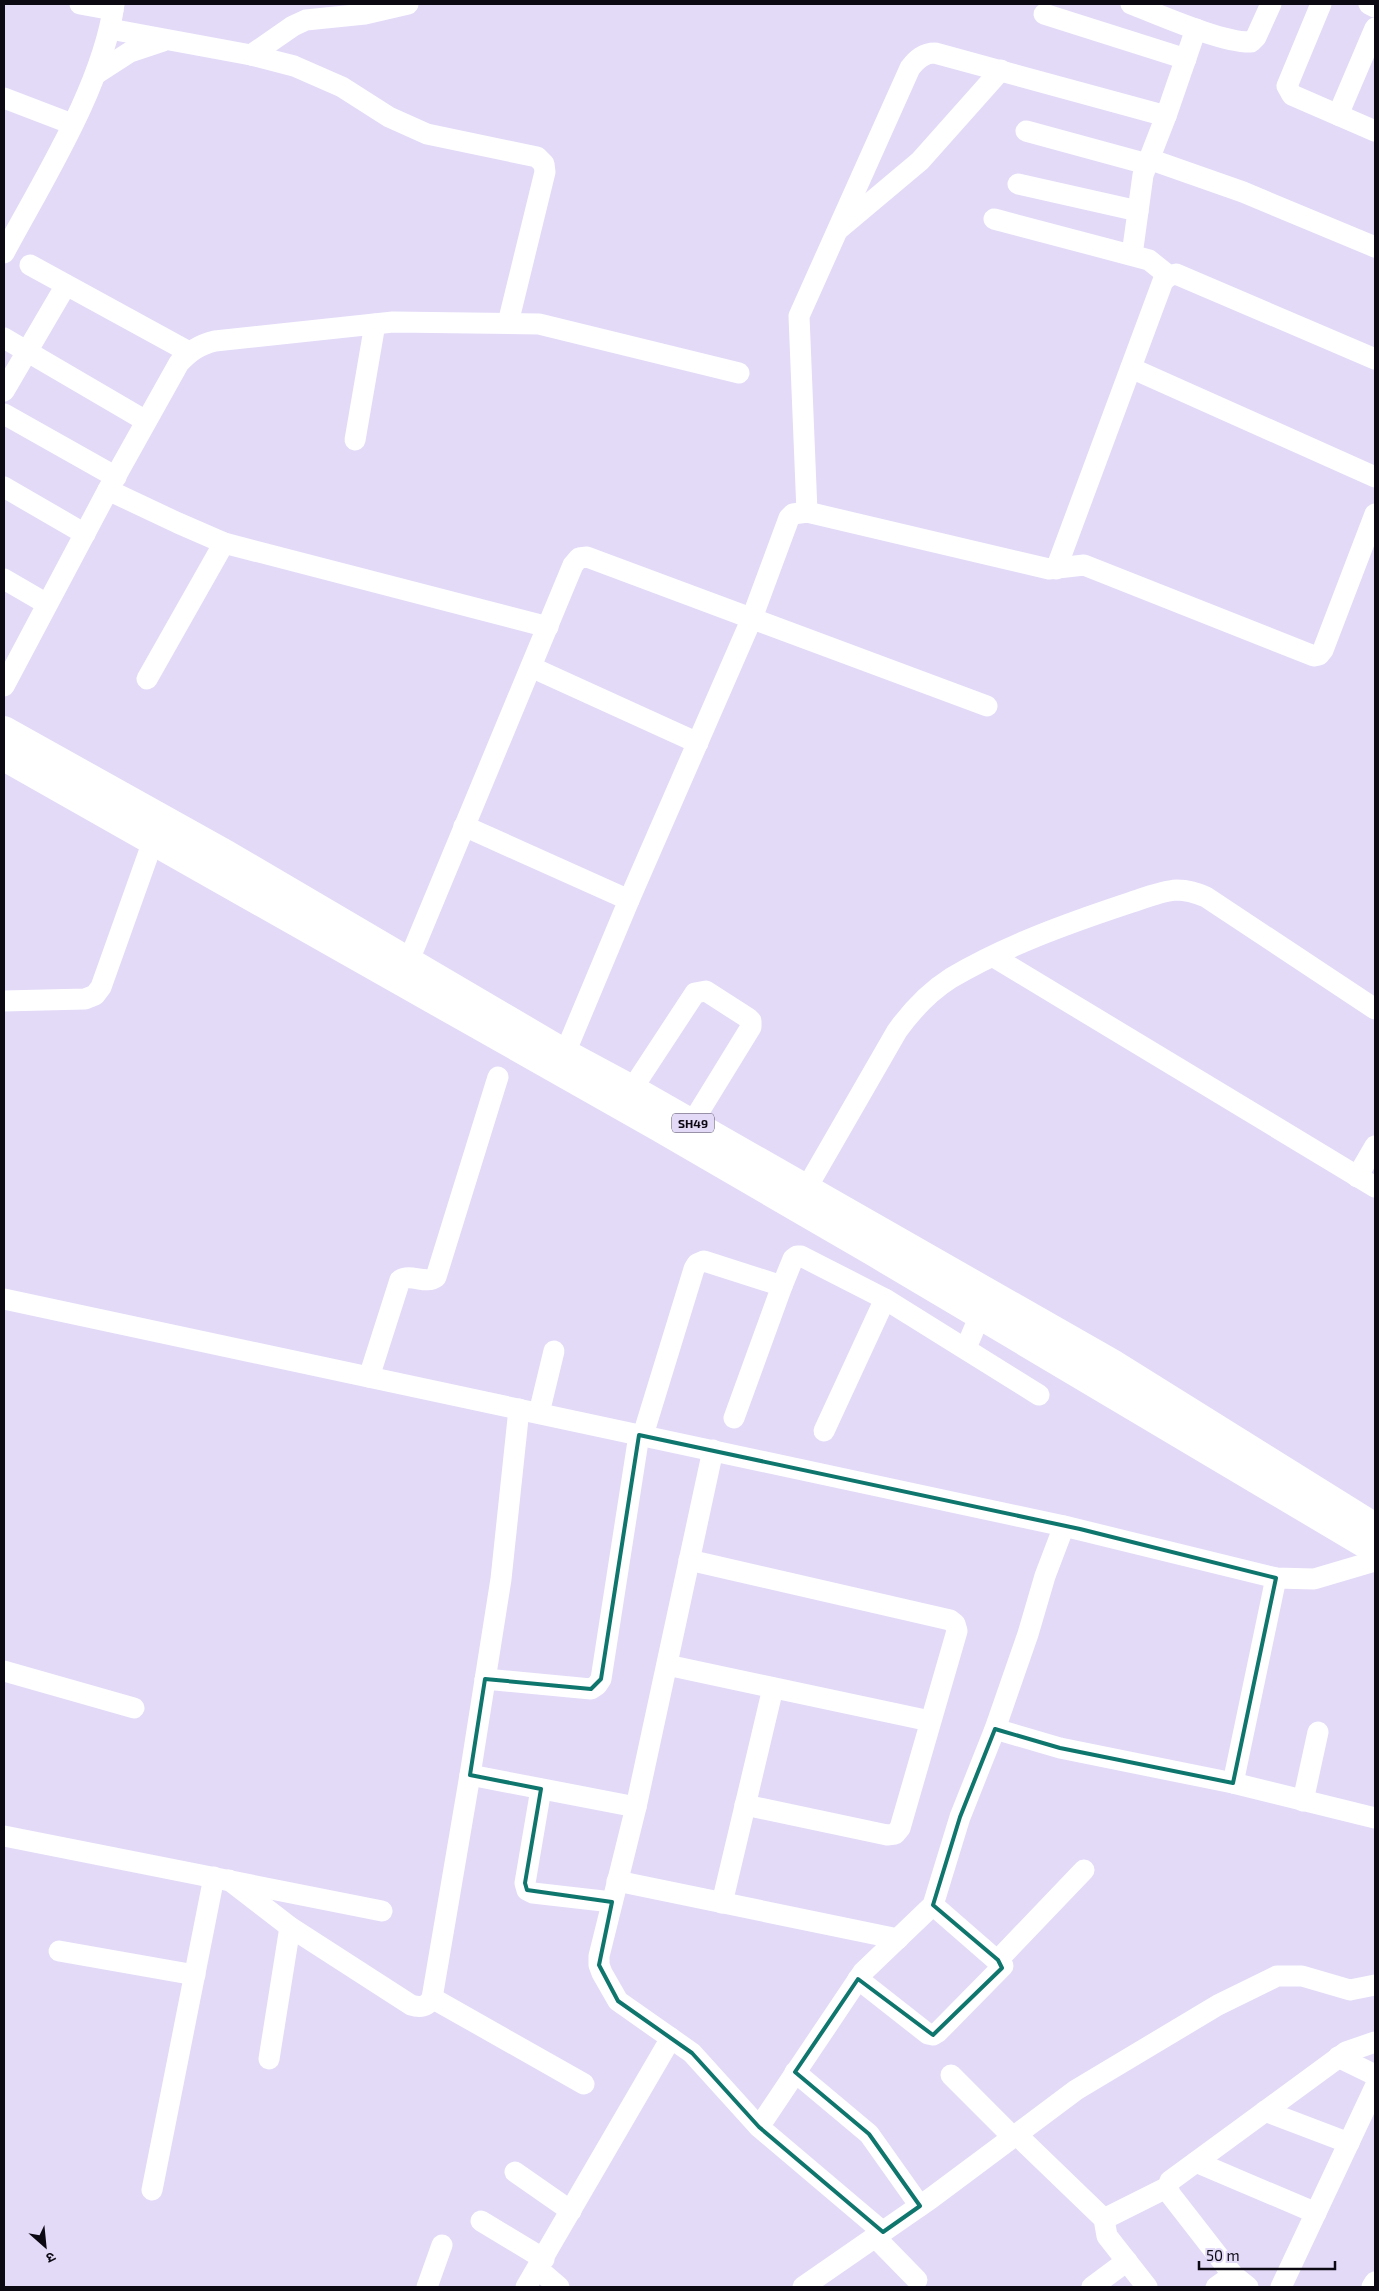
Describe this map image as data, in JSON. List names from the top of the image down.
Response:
{
  "streets": {
    "main road": ["SH49"]
  },
  "scale_bar": "50 m",
  "north": "bottom right"
}
